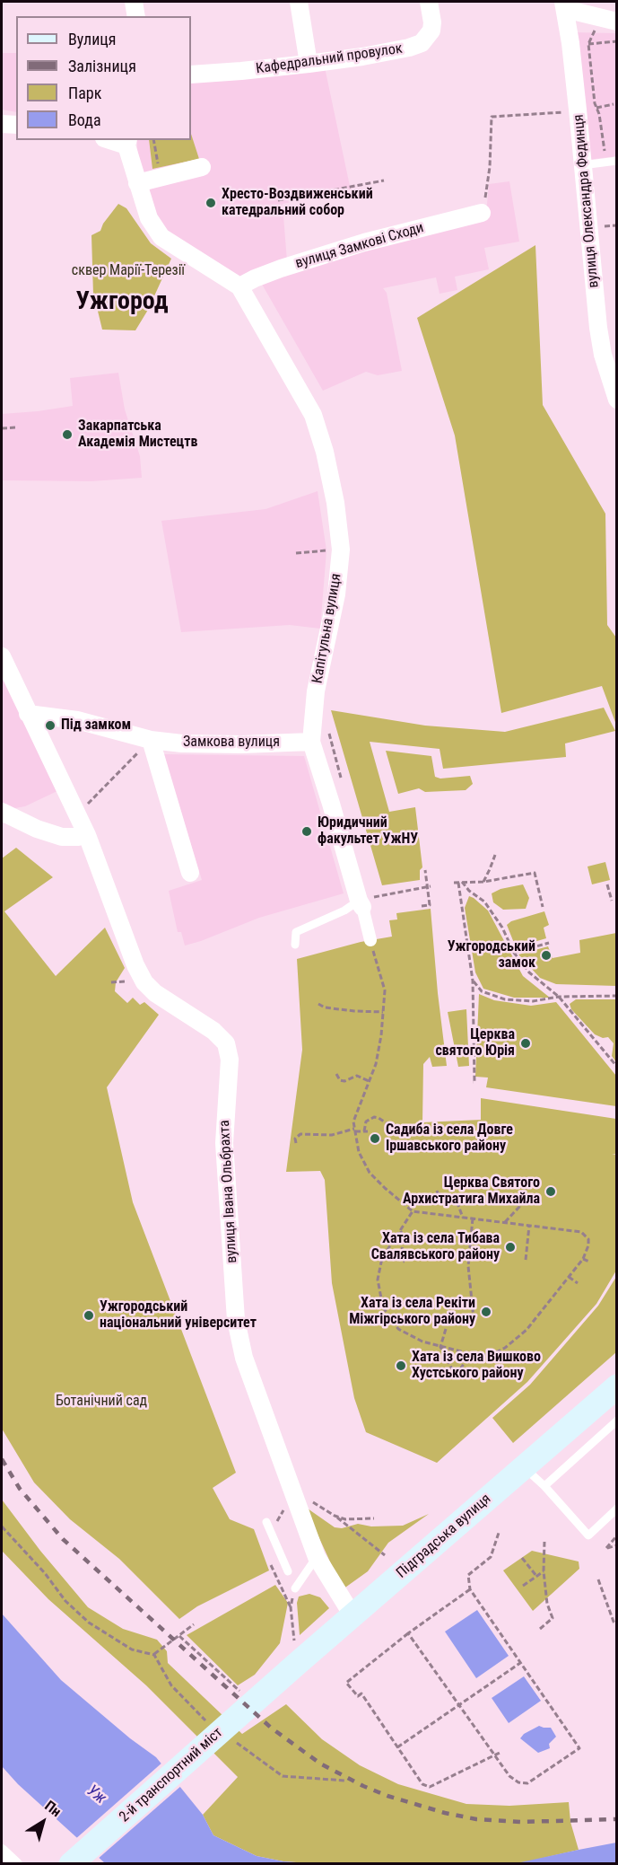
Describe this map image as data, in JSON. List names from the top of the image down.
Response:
{
  "streets": {
    "main road": ["Підградська вулиця", "2-й транспортний міст"],
    "street": [
      "Кафедральний провулок",
      "вулиця Олександра Фединця",
      "вулиця Замкові Сходи",
      "Капітульна вулиця",
      "Замкова вулиця",
      "вулиця Івана Ольбрахта"
    ]
  },
  "crossings": [
    ["вулиця Замкові Сходи", "Капітульна вулиця"],
    ["Капітульна вулиця", "Замкова вулиця"],
    ["Замкова вулиця", "вулиця Івана Ольбрахта"],
    ["вулиця Івана Ольбрахта", "Підградська вулиця"],
    ["Підградська вулиця", "2-й транспортний міст"]
  ],
  "districts": ["Ужгород"],
  "water": ["Уж"],
  "parks": ["сквер Марії-Терезії", "Ботанічний сад"],
  "places": [
    "Хресто-Воздвиженський катедральний собор",
    "Закарпатська Академія Мистецтв",
    "Під замком",
    "Юридичний факультет УжНУ",
    "Ужгородський замок",
    "Церква святого Юрія",
    "Садиба із села Довге Іршавського району",
    "Церква Святого Архистратига Михайла",
    "Хата із села Тибава Свалявського району",
    "Хата із села Рекіти Міжгірського району",
    "Ужгородський національний університет",
    "Хата із села Вишково Хустського району"
  ],
  "legend": [
    "Вулиця",
    "Залізниця",
    "Парк",
    "Вода"
  ],
  "north": "top right"
}
